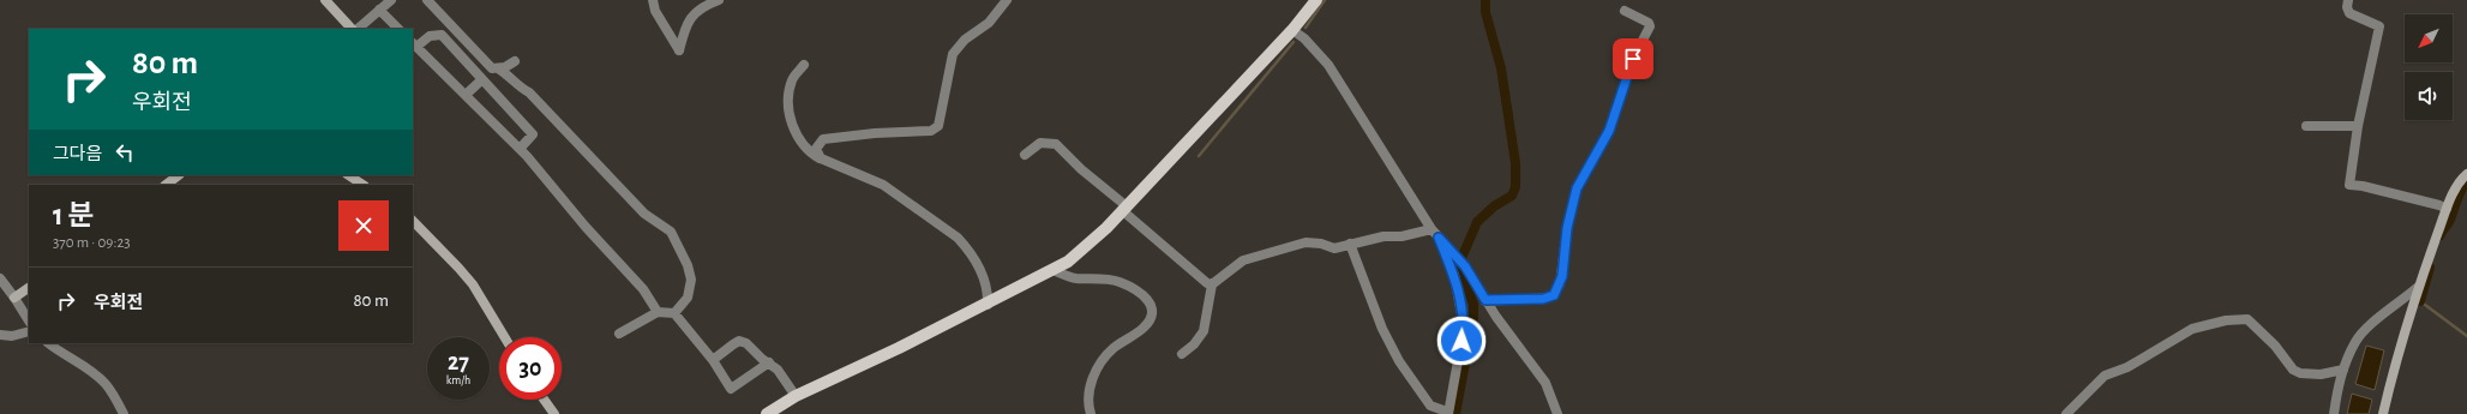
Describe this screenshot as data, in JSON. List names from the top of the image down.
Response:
{
  "north": "bottom left",
  "page": {
    "turn": ["80 m", "우회전"],
    "then": "그다음",
    "heading": ["1 분", "370 m · 09:23"],
    "list": [
      {
        "name": "우회전",
        "value": "80 m"
      }
    ],
    "speed": "27 km/h",
    "limit": "30"
  }
}
